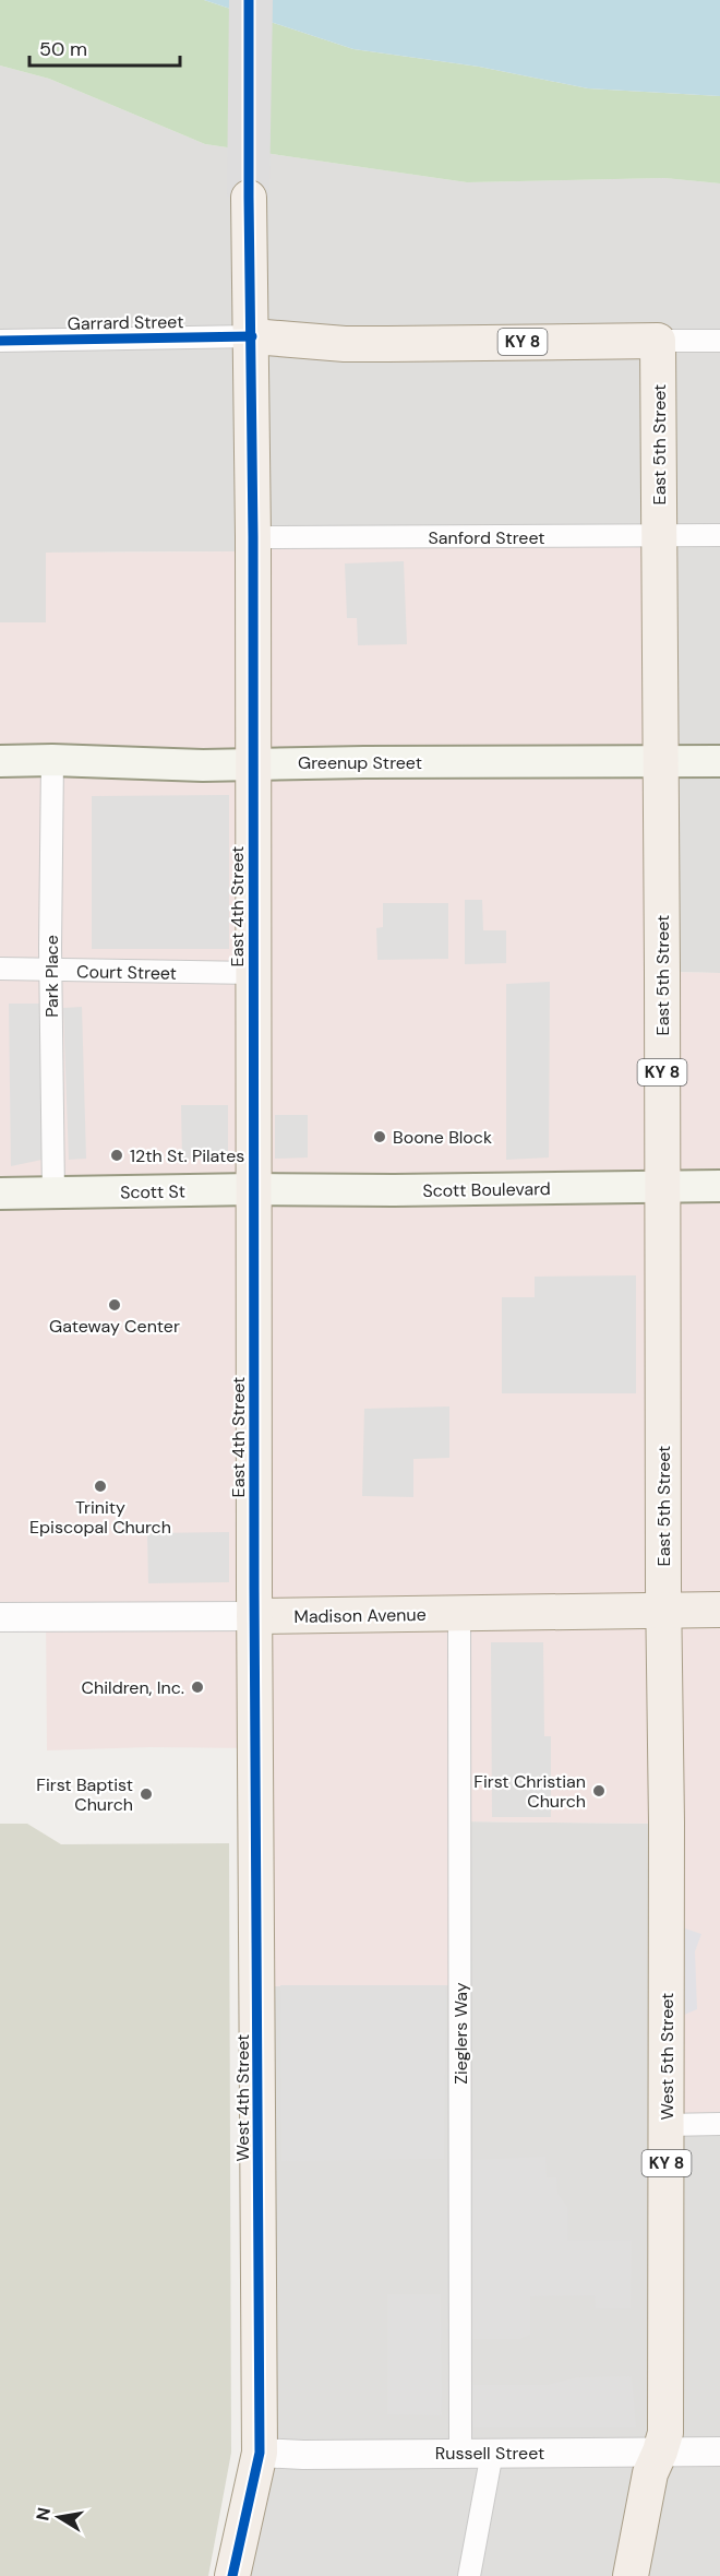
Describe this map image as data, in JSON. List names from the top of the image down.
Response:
{
  "streets": {
    "main road": [
      "Garrard Street",
      "KY 8",
      "East 5th Street",
      "Greenup Street",
      "East 4th Street",
      "Scott Boulevard",
      "Scott St",
      "Madison Avenue",
      "West 5th Street",
      "West 4th Street"
    ],
    "street": [
      "Sanford Street",
      "Court Street",
      "Park Place",
      "Zieglers Way",
      "Russell Street"
    ]
  },
  "crossings": [
    ["Garrard Street", "East 5th Street"],
    ["Garrard Street", "East 4th Street"],
    ["East 5th Street", "Sanford Street"],
    ["East 5th Street", "Greenup Street"],
    ["East 5th Street", "Scott Boulevard"],
    ["East 5th Street", "Madison Avenue"],
    ["East 5th Street", "West 5th Street"],
    ["Sanford Street", "East 4th Street"],
    ["Greenup Street", "East 4th Street"],
    ["Greenup Street", "Park Place"],
    ["East 4th Street", "Court Street"],
    ["East 4th Street", "Scott Boulevard"],
    ["East 4th Street", "Scott St"],
    ["East 4th Street", "Madison Avenue"],
    ["East 4th Street", "West 4th Street"],
    ["Court Street", "Park Place"],
    ["Park Place", "Scott St"],
    ["Scott Boulevard", "Scott St"],
    ["Madison Avenue", "Zieglers Way"],
    ["Madison Avenue", "West 5th Street"],
    ["Madison Avenue", "West 4th Street"],
    ["Zieglers Way", "Russell Street"],
    ["West 5th Street", "Russell Street"],
    ["West 4th Street", "Russell Street"]
  ],
  "places": [
    "Boone Block",
    "12th St. Pilates",
    "Gateway Center",
    "Trinity Episcopal Church",
    "Children, Inc.",
    "First Christian Church",
    "First Baptist Church"
  ],
  "scale_bar": "50 m",
  "north": "left"
}
